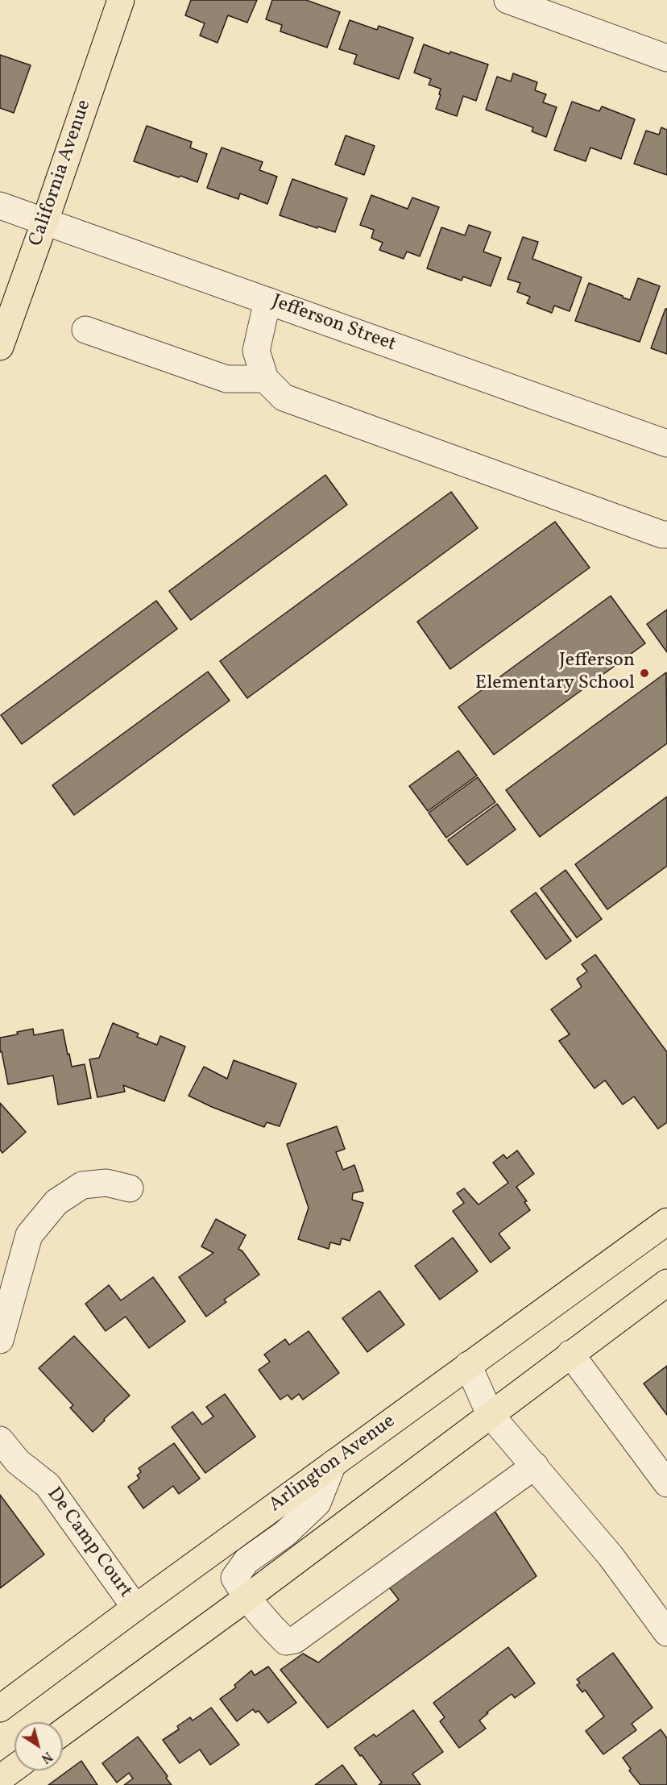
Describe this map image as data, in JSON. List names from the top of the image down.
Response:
{
  "streets": {
    "main road": ["California Avenue", "Arlington Avenue"],
    "street": ["Jefferson Street", "De Camp Court"]
  },
  "crossings": [
    ["California Avenue", "Jefferson Street"],
    ["Arlington Avenue", "De Camp Court"]
  ],
  "places": ["Jefferson Elementary School"],
  "north": "bottom right"
}
